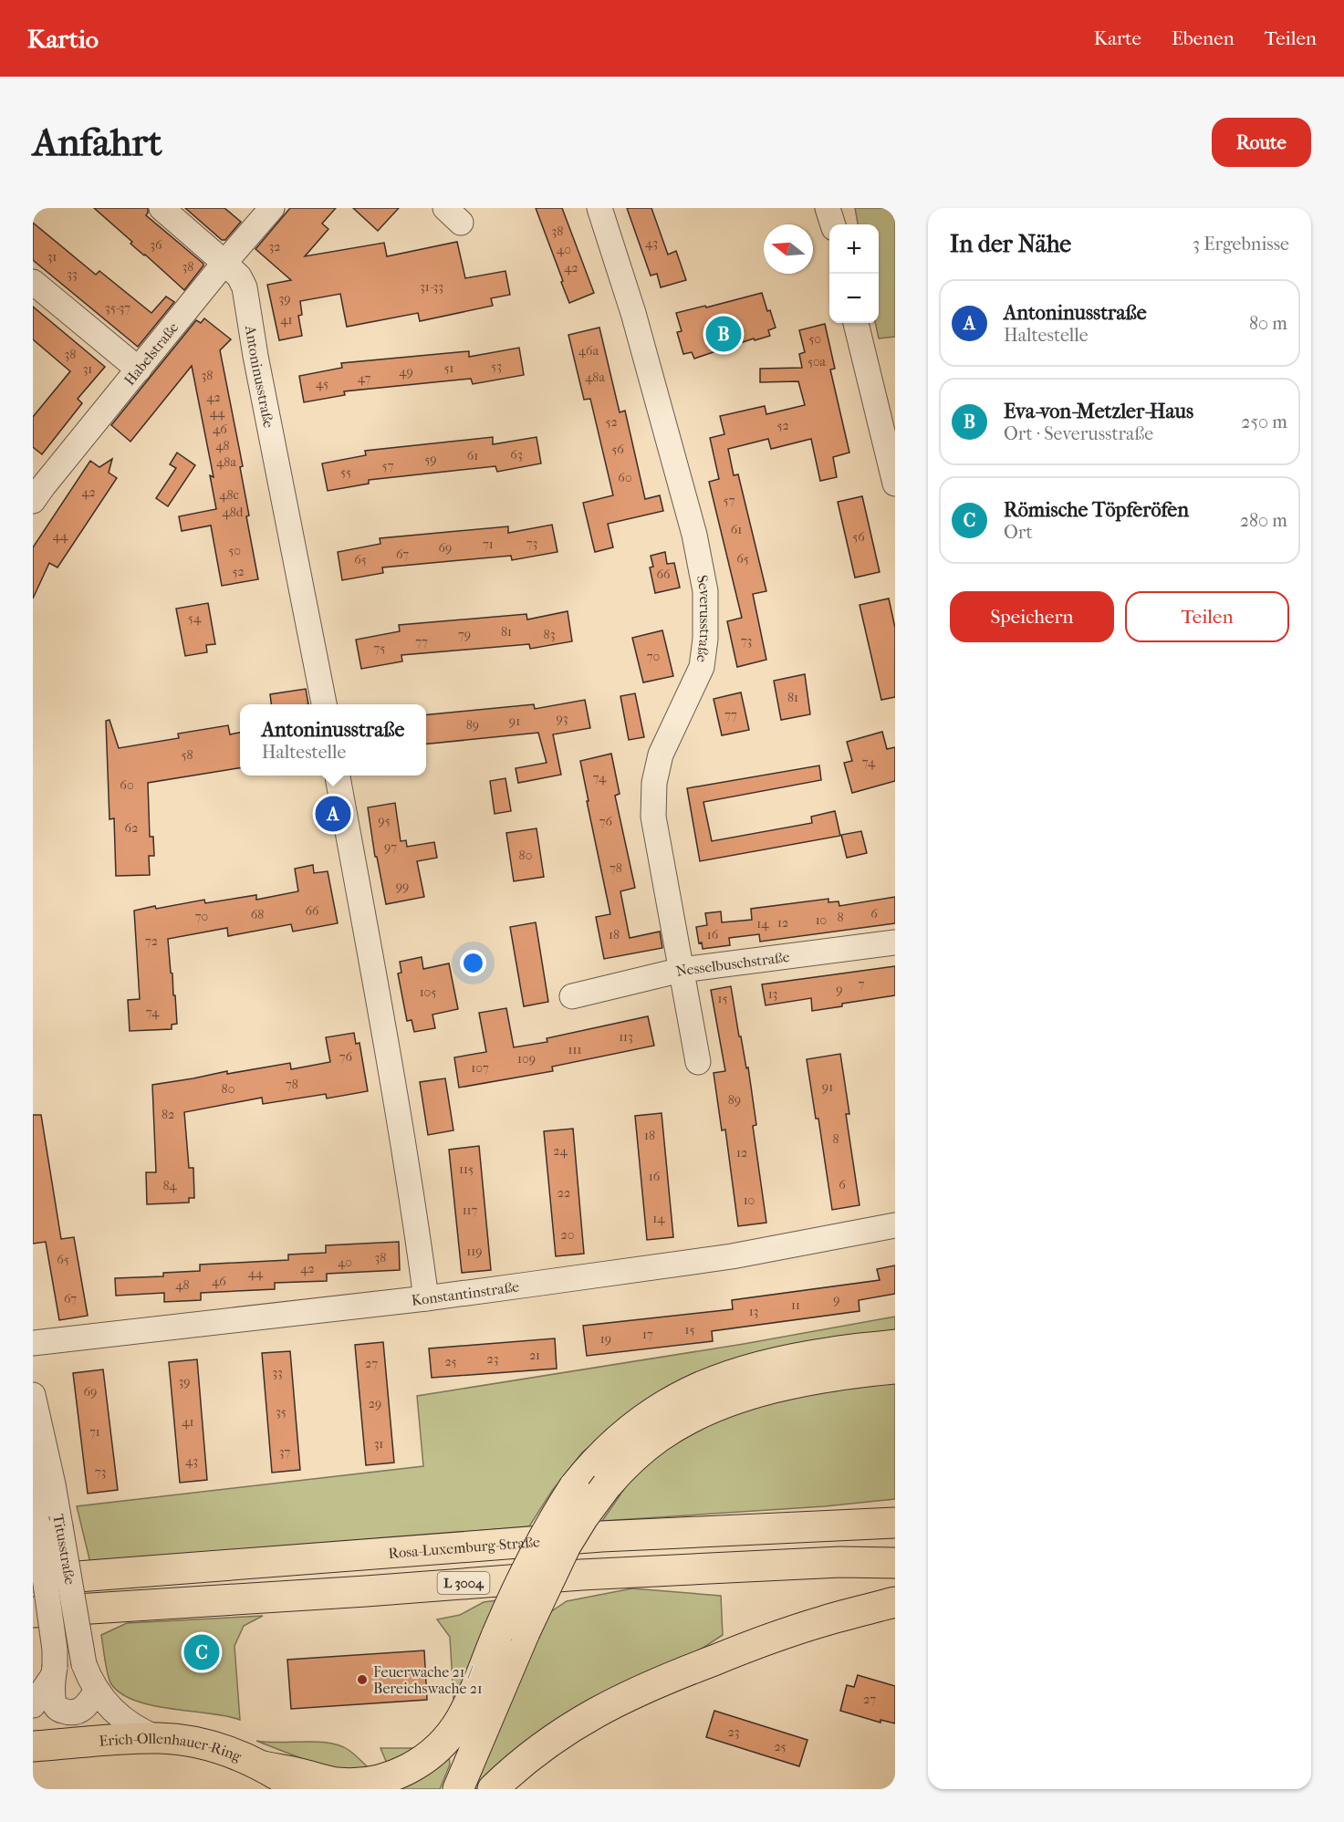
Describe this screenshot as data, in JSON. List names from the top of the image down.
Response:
{
  "streets": {
    "main road": ["Rosa-Luxemburg-Straße", "L 3004", "Erich-Ollenhauer-Ring"],
    "street": [
      "Habelstraße",
      "Antoninusstraße",
      "Severusstraße",
      "Nesselbuschstraße",
      "Konstantinstraße",
      "Titusstraße"
    ]
  },
  "crossings": [
    ["Habelstraße", "Antoninusstraße"],
    ["Severusstraße", "Nesselbuschstraße"],
    ["Titusstraße", "Erich-Ollenhauer-Ring"]
  ],
  "places": ["Feuerwache 21 / Bereichswache 21"],
  "house_numbers": [
    "38",
    "43",
    "36",
    "32",
    "40",
    "31",
    "38",
    "42",
    "33",
    "31-33",
    "39",
    "35-37",
    "41",
    "50",
    "46a",
    "38",
    "50a",
    "53",
    "51",
    "31",
    "49",
    "38",
    "48a",
    "47",
    "45",
    "42",
    "44",
    "52",
    "52",
    "46",
    "48",
    "56",
    "63",
    "61",
    "59",
    "48a",
    "57",
    "55",
    "60",
    "42",
    "48c",
    "57",
    "48d",
    "61",
    "44",
    "56",
    "73",
    "71",
    "69",
    "50",
    "67",
    "65",
    "65",
    "52",
    "66",
    "54",
    "81",
    "79",
    "83",
    "73",
    "77",
    "75",
    "70",
    "81",
    "77",
    "93",
    "91",
    "89",
    "58",
    "74",
    "74",
    "60",
    "95",
    "76",
    "62",
    "97",
    "80",
    "78",
    "99",
    "66",
    "6",
    "68",
    "70",
    "8",
    "10",
    "12",
    "14",
    "18",
    "16",
    "72",
    "7",
    "9",
    "105",
    "13",
    "15",
    "74",
    "113",
    "111",
    "76",
    "109",
    "107",
    "78",
    "91",
    "80",
    "89",
    "82",
    "18",
    "8",
    "24",
    "12",
    "115",
    "16",
    "6",
    "84",
    "22",
    "10",
    "117",
    "14",
    "20",
    "119",
    "38",
    "65",
    "40",
    "42",
    "44",
    "46",
    "48",
    "67",
    "9",
    "11",
    "13",
    "15",
    "17",
    "19",
    "21",
    "23",
    "25",
    "27",
    "33",
    "39",
    "69",
    "29",
    "35",
    "41",
    "71",
    "31",
    "37",
    "43",
    "73",
    "27",
    "23",
    "25"
  ],
  "north": "left",
  "page": {
    "header": "Kartio",
    "nav": ["Karte", "Ebenen", "Teilen"],
    "buttons": [
      "Route",
      ["Speichern", "Teilen"]
    ],
    "title": "Anfahrt",
    "heading": ["In der Nähe", "3 Ergebnisse"],
    "map_buttons": ["+", "−"],
    "list": [
      {
        "mark": "A",
        "name": "Antoninusstraße",
        "note": "Haltestelle",
        "value": "80 m"
      },
      {
        "mark": "B",
        "name": "Eva-von-Metzler-Haus",
        "note": "Ort · Severusstraße",
        "value": "250 m"
      },
      {
        "mark": "C",
        "name": "Römische Töpferöfen",
        "note": "Ort",
        "value": "280 m"
      }
    ],
    "pins": ["B", "A", "C"],
    "popup": ["Antoninusstraße", "Haltestelle"]
  }
}
